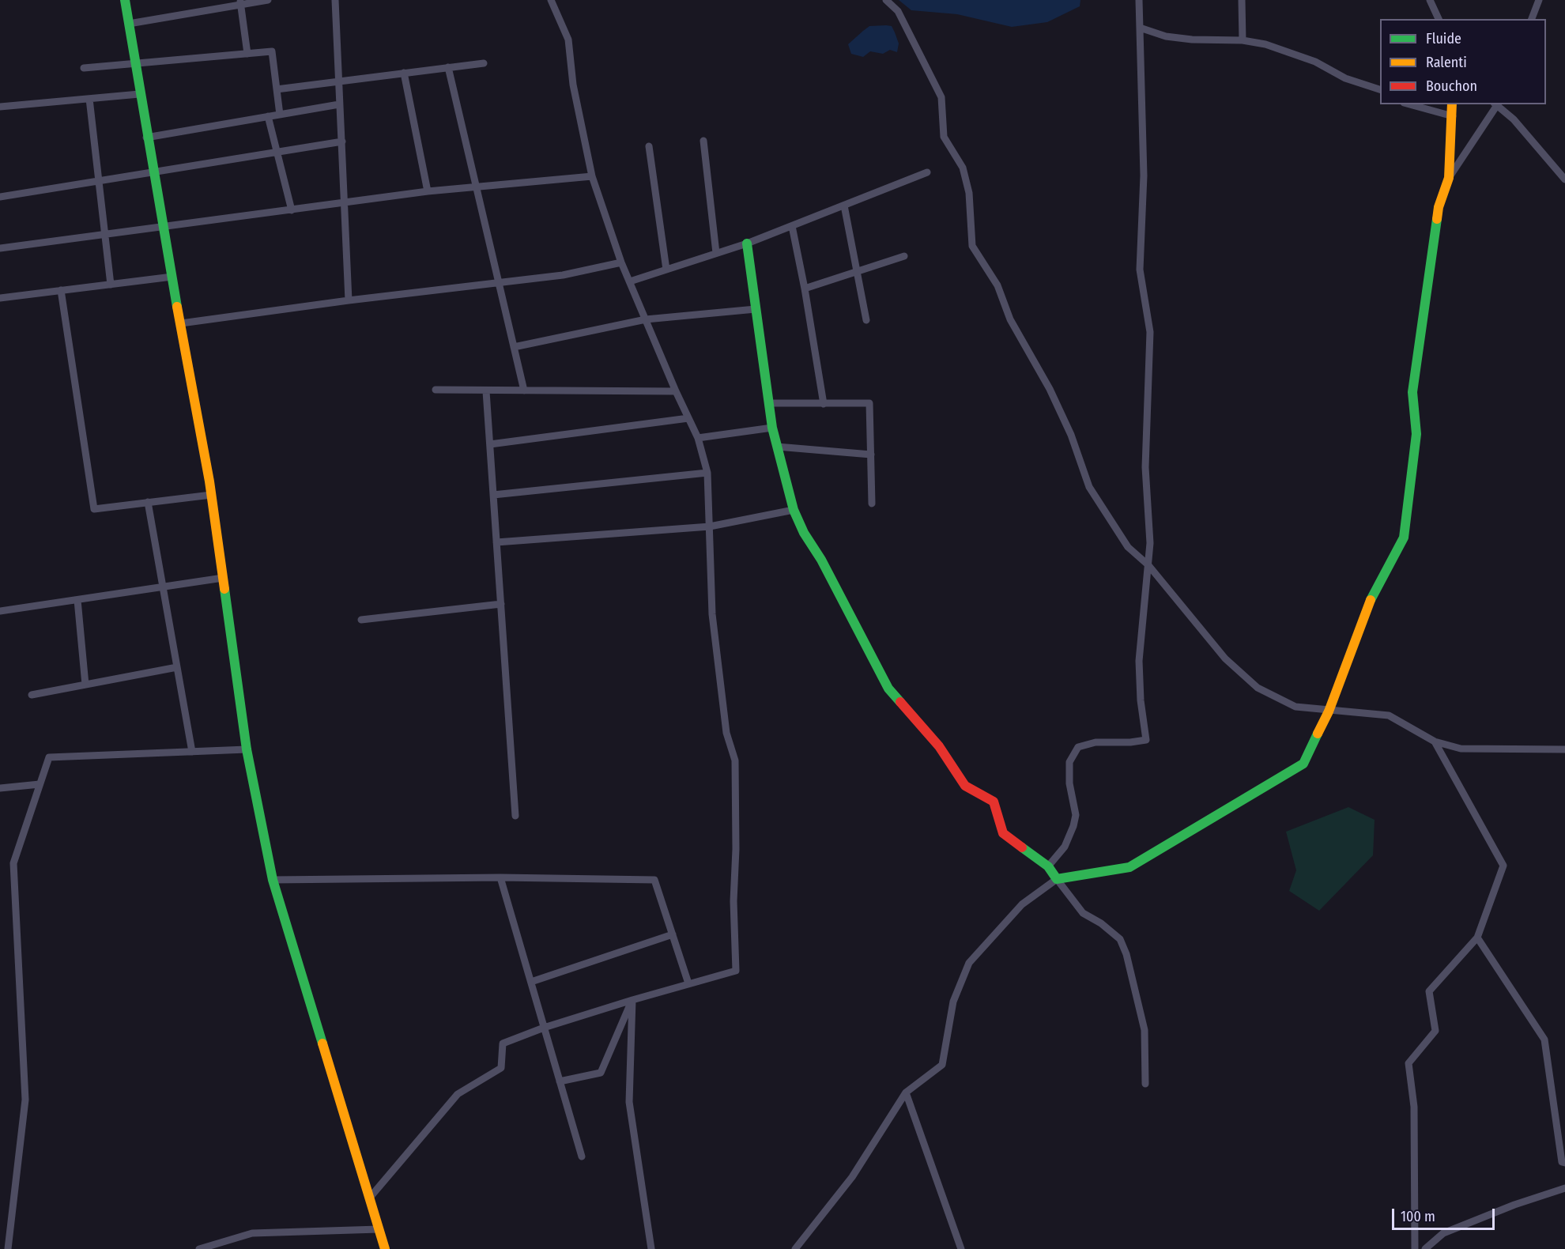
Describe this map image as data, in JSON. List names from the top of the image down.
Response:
{
  "legend": ["Fluide", "Ralenti", "Bouchon"],
  "scale_bar": "100 m"
}
